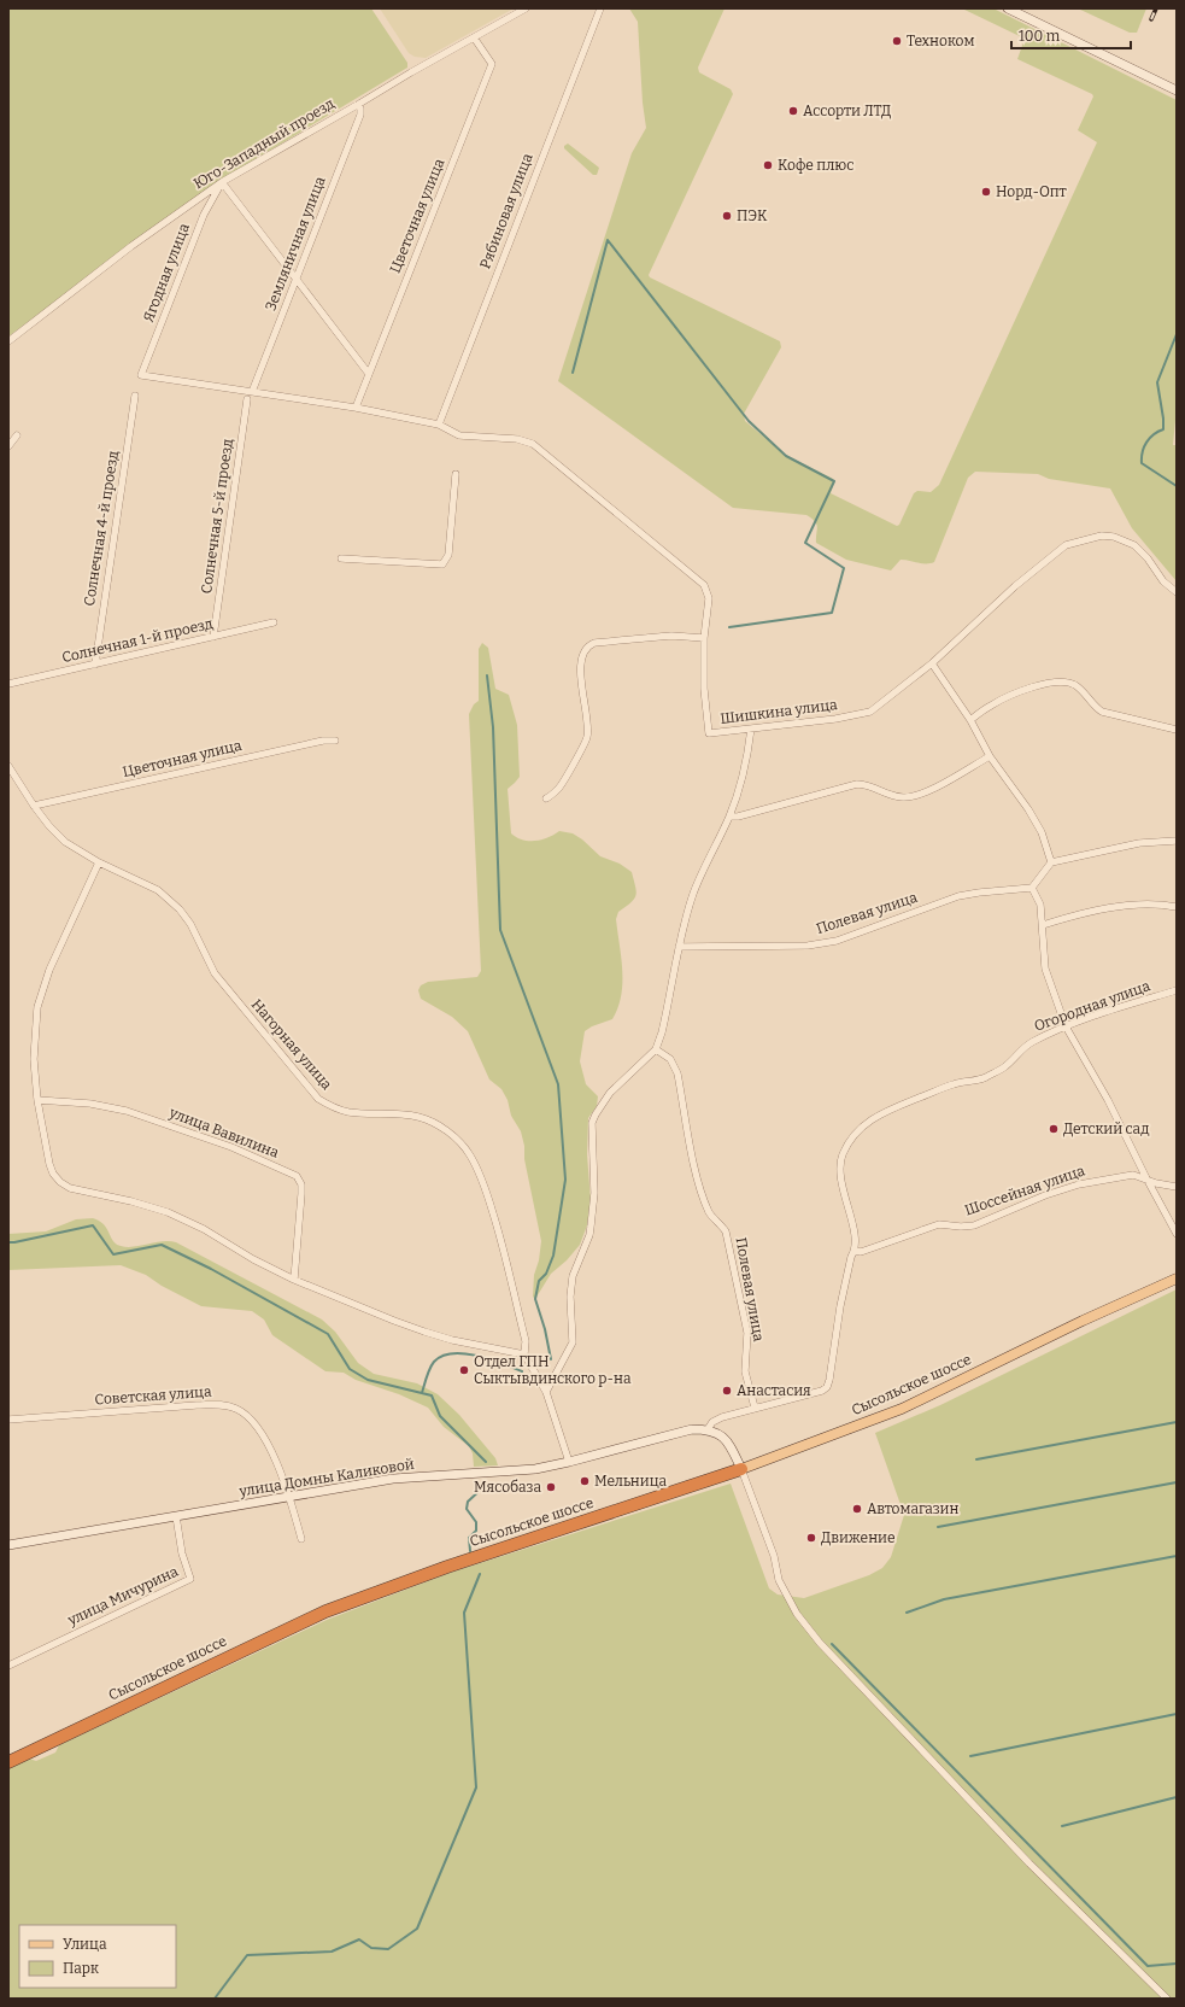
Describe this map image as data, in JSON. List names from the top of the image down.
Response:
{
  "streets": {
    "highway": ["Сысольское шоссе"],
    "main road": ["улица Домны Каликовой"],
    "street": [
      "Юго-Западный проезд",
      "Рябиновая улица",
      "Цветочная улица",
      "Земляничная улица",
      "Ягодная улица",
      "Солнечная 5-й проезд",
      "Солнечная 4-й проезд",
      "Солнечная 1-й проезд",
      "Шишкина улица",
      "Полевая улица",
      "Огородная улица",
      "Нагорная улица",
      "улица Вавилина",
      "Шоссейная улица",
      "Советская улица",
      "улица Мичурина"
    ]
  },
  "crossings": [
    ["Юго-Западный проезд", "Цветочная улица"],
    ["Юго-Западный проезд", "Земляничная улица"],
    ["Юго-Западный проезд", "Ягодная улица"],
    ["Рябиновая улица", "Шишкина улица"],
    ["Цветочная улица", "Шишкина улица"],
    ["Цветочная улица", "Нагорная улица"],
    ["Земляничная улица", "Шишкина улица"],
    ["Ягодная улица", "Шишкина улица"],
    ["Солнечная 5-й проезд", "Солнечная 1-й проезд"],
    ["Солнечная 4-й проезд", "Солнечная 1-й проезд"],
    ["Полевая улица", "Огородная улица"],
    ["Огородная улица", "Шоссейная улица"],
    ["Огородная улица", "улица Домны Каликовой"],
    ["Нагорная улица", "улица Домны Каликовой"],
    ["Советская улица", "улица Домны Каликовой"],
    ["улица Домны Каликовой", "улица Мичурина"]
  ],
  "places": [
    "Техноком",
    "Ассорти ЛТД",
    "Кофе плюс",
    "Норд-Опт",
    "ПЭК",
    "Детский сад",
    "Отдел ГПН Сыктывдинского р-на",
    "Анастасия",
    "Мельница",
    "Мясобаза",
    "Автомагазин",
    "Движение"
  ],
  "legend": ["Улица", "Парк"],
  "scale_bar": "100 m"
}
